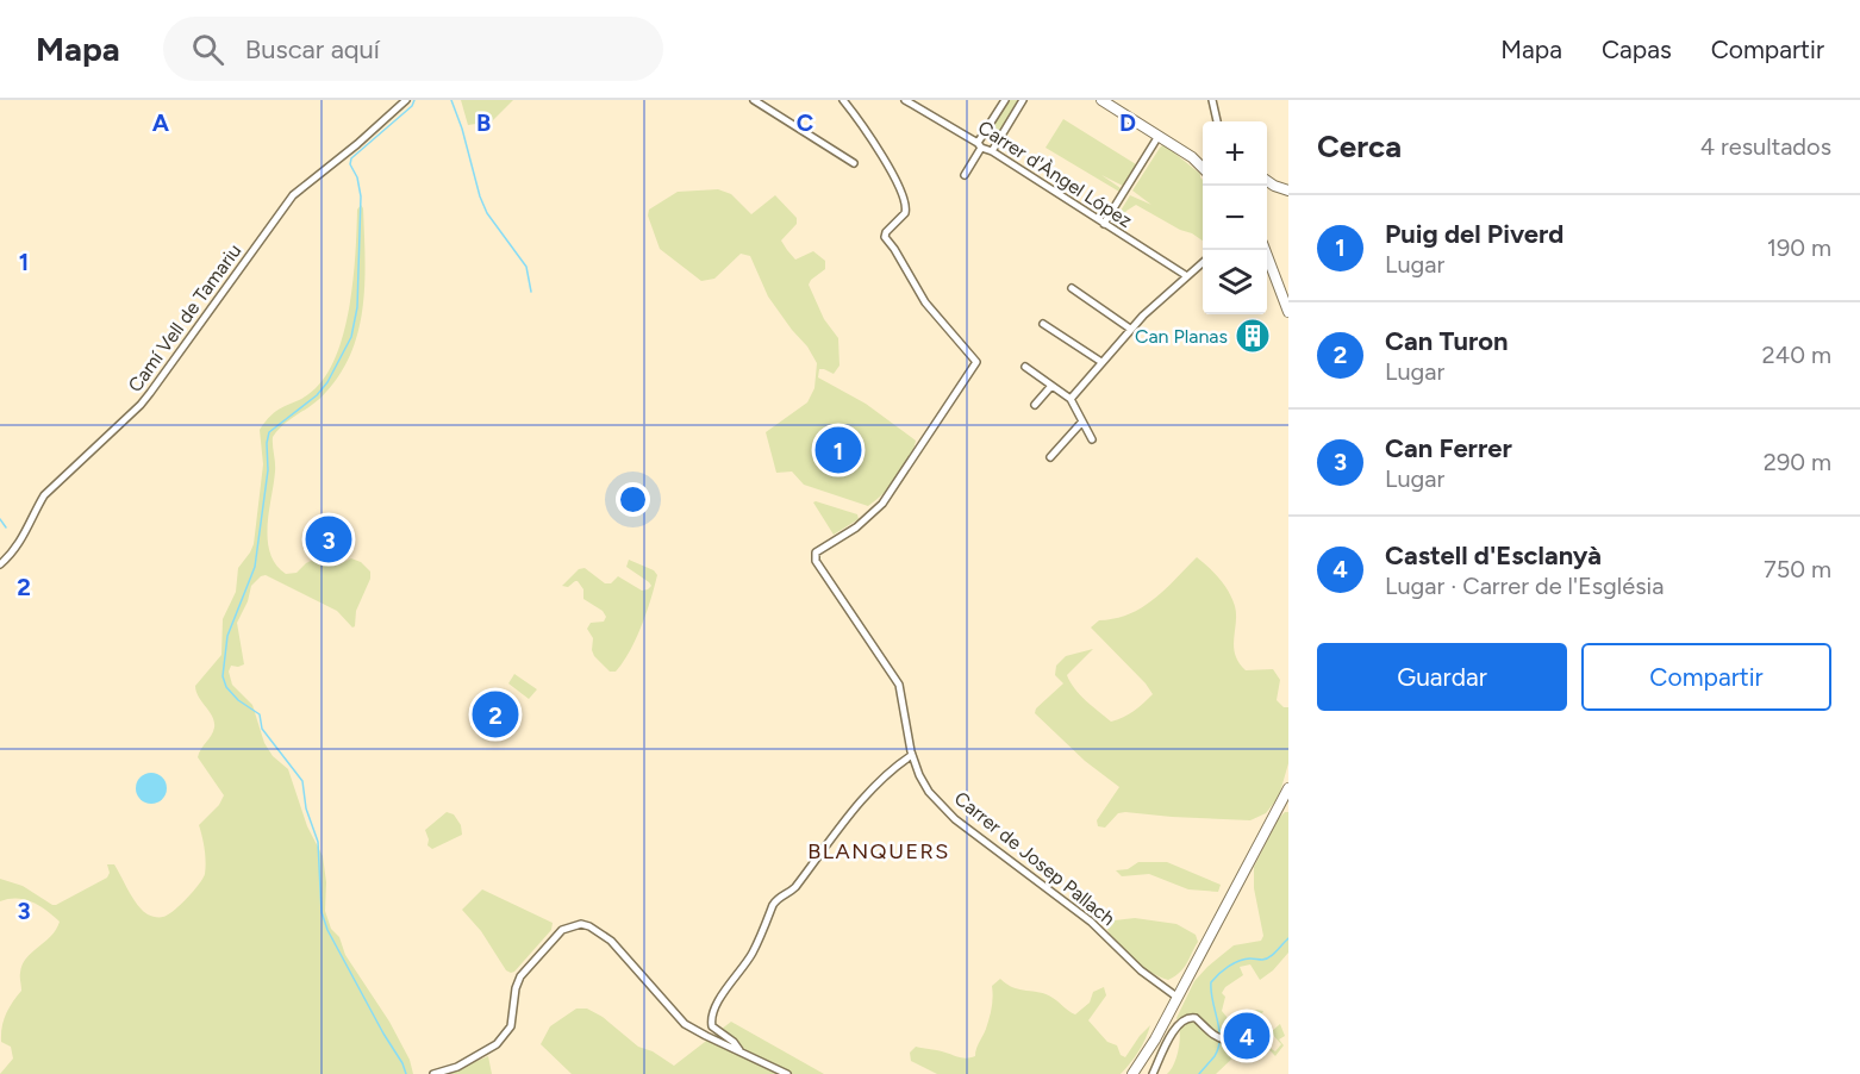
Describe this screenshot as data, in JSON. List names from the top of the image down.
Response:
{
  "streets": {
    "street": ["Carrer d'Àngel López", "Camí Vell de Tamariu", "Carrer de Josep Pallach"]
  },
  "districts": ["BLANQUERS"],
  "places": {
    "building": ["Can Planas"]
  },
  "page": {
    "header": "Mapa",
    "search": "Buscar aquí",
    "nav": ["Mapa", "Capas", "Compartir"],
    "heading": ["Cerca", "4 resultados"],
    "map_buttons": ["+", "−"],
    "list": [
      {
        "mark": "1",
        "name": "Puig del Piverd",
        "note": "Lugar",
        "value": "190 m"
      },
      {
        "mark": "2",
        "name": "Can Turon",
        "note": "Lugar",
        "value": "240 m"
      },
      {
        "mark": "3",
        "name": "Can Ferrer",
        "note": "Lugar",
        "value": "290 m"
      },
      {
        "mark": "4",
        "name": "Castell d'Esclanyà",
        "note": "Lugar · Carrer de l'Església",
        "value": "750 m"
      }
    ],
    "pins": [
      "1",
      "3",
      "2",
      "4"
    ],
    "buttons": ["Guardar", "Compartir"]
  },
  "grid": {
    "columns": [
      "A",
      "B",
      "C",
      "D"
    ],
    "rows": ["1", "2", "3"]
  }
}
